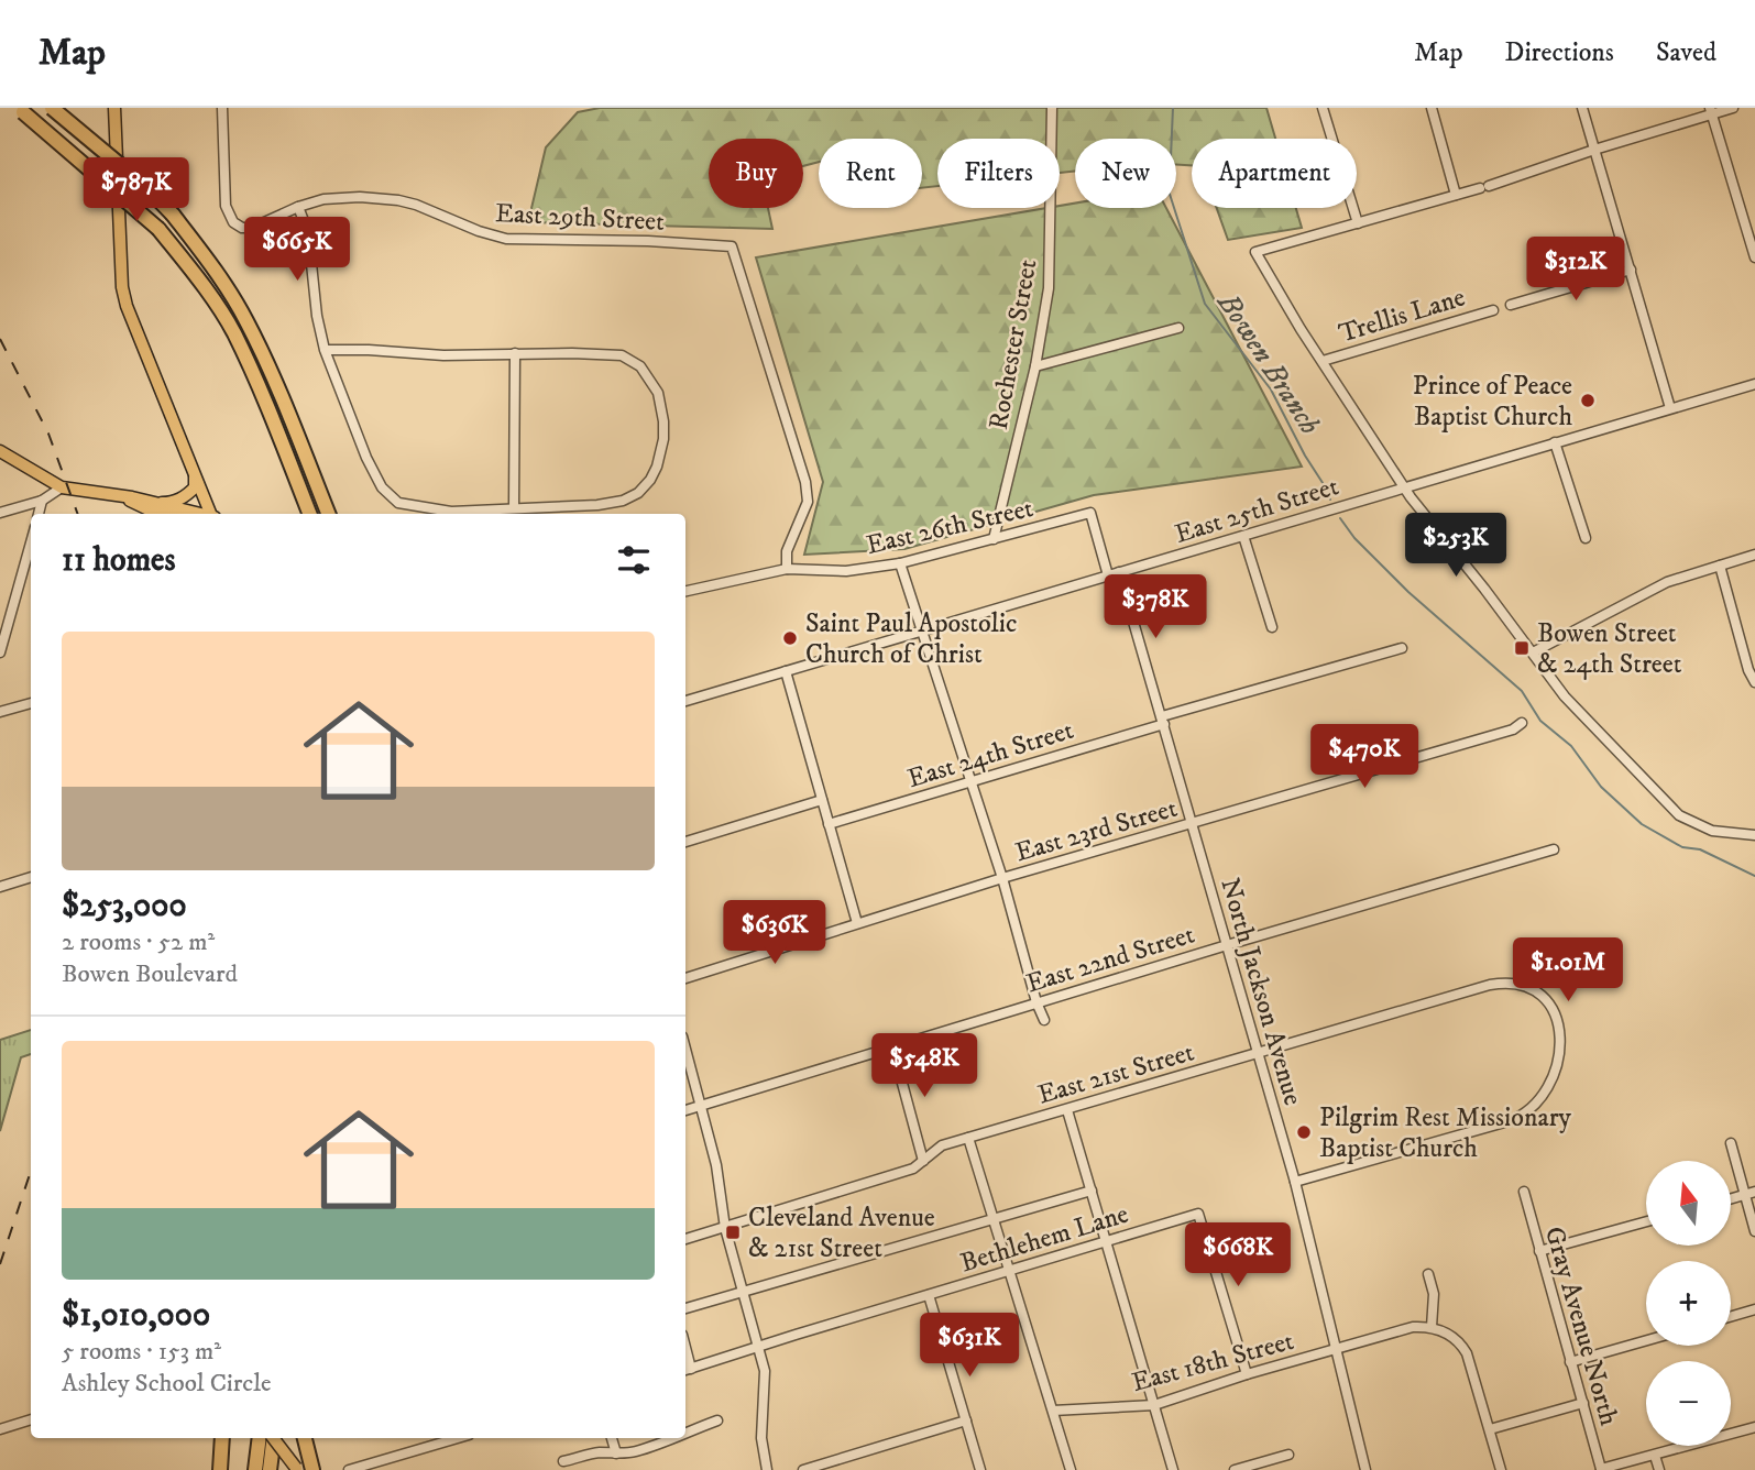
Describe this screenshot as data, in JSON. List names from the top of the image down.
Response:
{
  "streets": {
    "street": [
      "East 29th Street",
      "Trellis Lane",
      "Rochester Street",
      "East 25th Street",
      "East 26th Street",
      "East 24th Street",
      "East 23rd Street",
      "East 22nd Street",
      "North Jackson Avenue",
      "East 21st Street",
      "Bethlehem Lane",
      "Gray Avenue North",
      "East 18th Street"
    ]
  },
  "crossings": [
    ["East 29th Street", "East 26th Street"],
    ["Rochester Street", "East 26th Street"],
    ["East 25th Street", "East 26th Street"],
    ["East 25th Street", "North Jackson Avenue"],
    ["East 24th Street", "North Jackson Avenue"],
    ["East 23rd Street", "North Jackson Avenue"],
    ["East 22nd Street", "North Jackson Avenue"],
    ["North Jackson Avenue", "East 21st Street"],
    ["North Jackson Avenue", "East 18th Street"],
    ["Bethlehem Lane", "East 18th Street"]
  ],
  "water": ["Bowen Branch"],
  "places": {
    "other": ["Prince of Peace Baptist Church", "Saint Paul Apostolic Church of Christ", "Pilgrim Rest Missionary Baptist Church"],
    "transit": ["Bowen Street & 24th Street", "Cleveland Avenue & 21st Street"]
  },
  "north": "top",
  "page": {
    "header": "Map",
    "nav": ["Map", "Directions", "Saved"],
    "chip": [
      "Buy",
      "Rent",
      "Filters",
      "New",
      "Apartment"
    ],
    "price": [
      "$787K",
      "$665K",
      "$312K",
      "$253K",
      "$378K",
      "$470K",
      "$636K",
      "$1.01M",
      "$548K",
      "$668K",
      "$631K"
    ],
    "heading": "11 homes",
    "list": [
      {
        "name": "$253,000",
        "note": "2 rooms · 52 m² · Bowen Boulevard"
      },
      {
        "name": "$1,010,000",
        "note": "5 rooms · 153 m² · Ashley School Circle"
      }
    ],
    "map_buttons": ["+", "−"]
  }
}
